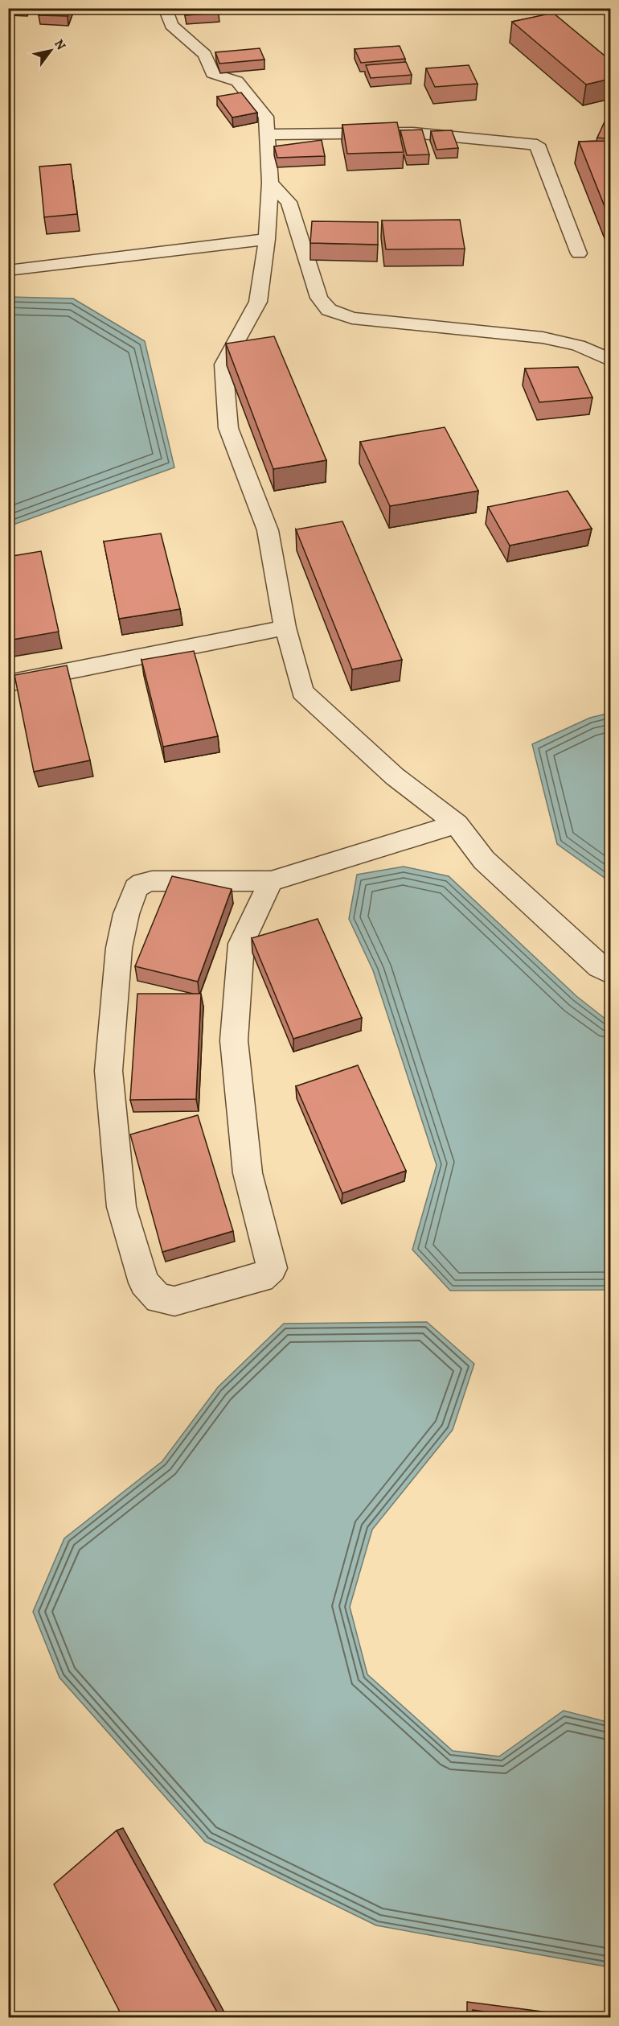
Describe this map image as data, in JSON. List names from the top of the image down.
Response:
{
  "north": "top right"
}
